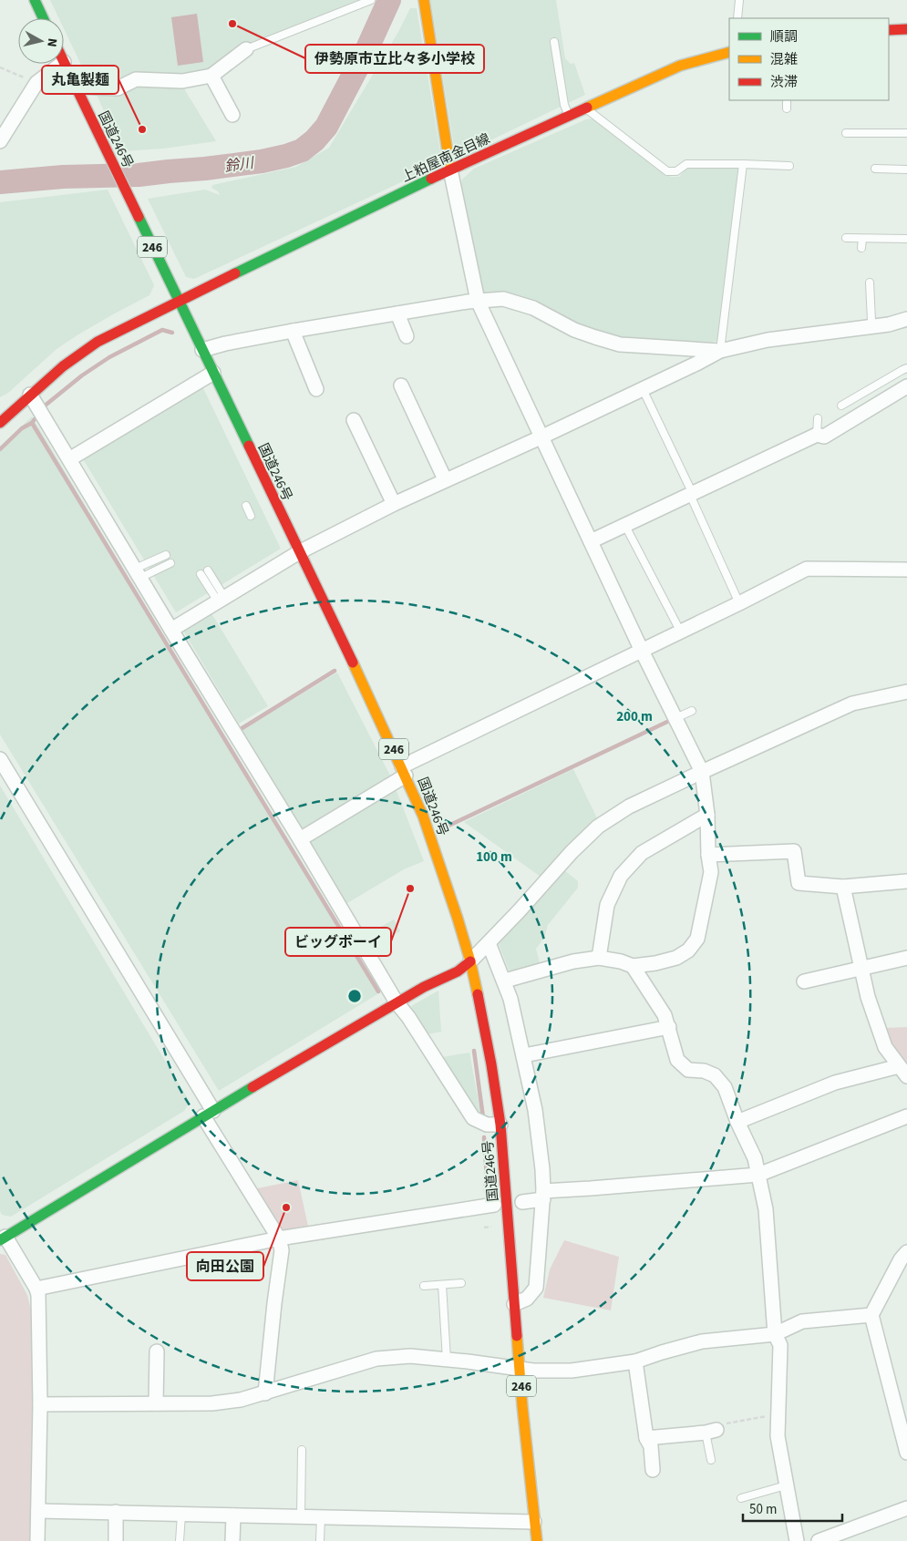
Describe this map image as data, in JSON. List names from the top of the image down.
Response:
{
  "streets": {
    "main road": ["国道246号", "上粕屋南金目線", "246"]
  },
  "crossings": [
    ["国道246号", "上粕屋南金目線"]
  ],
  "water": ["鈴川"],
  "places": [
    "伊勢原市立比々多小学校",
    "丸亀製麺",
    "ビッグボーイ",
    "向田公園"
  ],
  "legend": ["順調", "混雑", "渋滞"],
  "scale_bar": "50 m",
  "north": "right",
  "rings": ["200 m", "100 m"]
}
